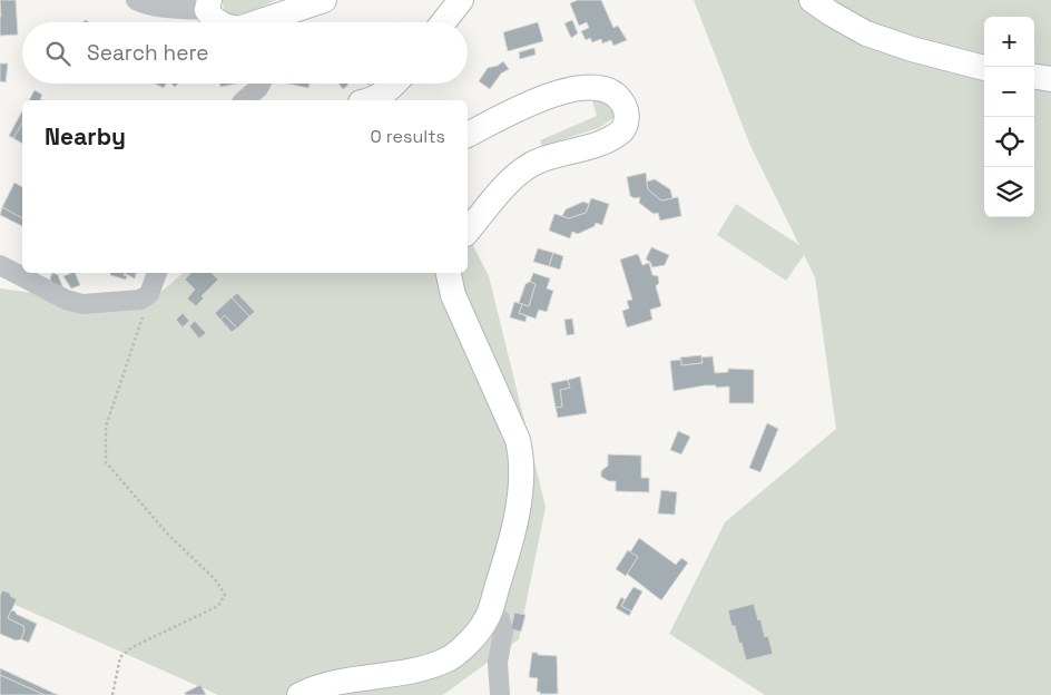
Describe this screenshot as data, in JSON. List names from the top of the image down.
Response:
{
  "page": {
    "map_buttons": ["+", "−"],
    "search": "Search here",
    "heading": ["Nearby", "0 results"]
  }
}
